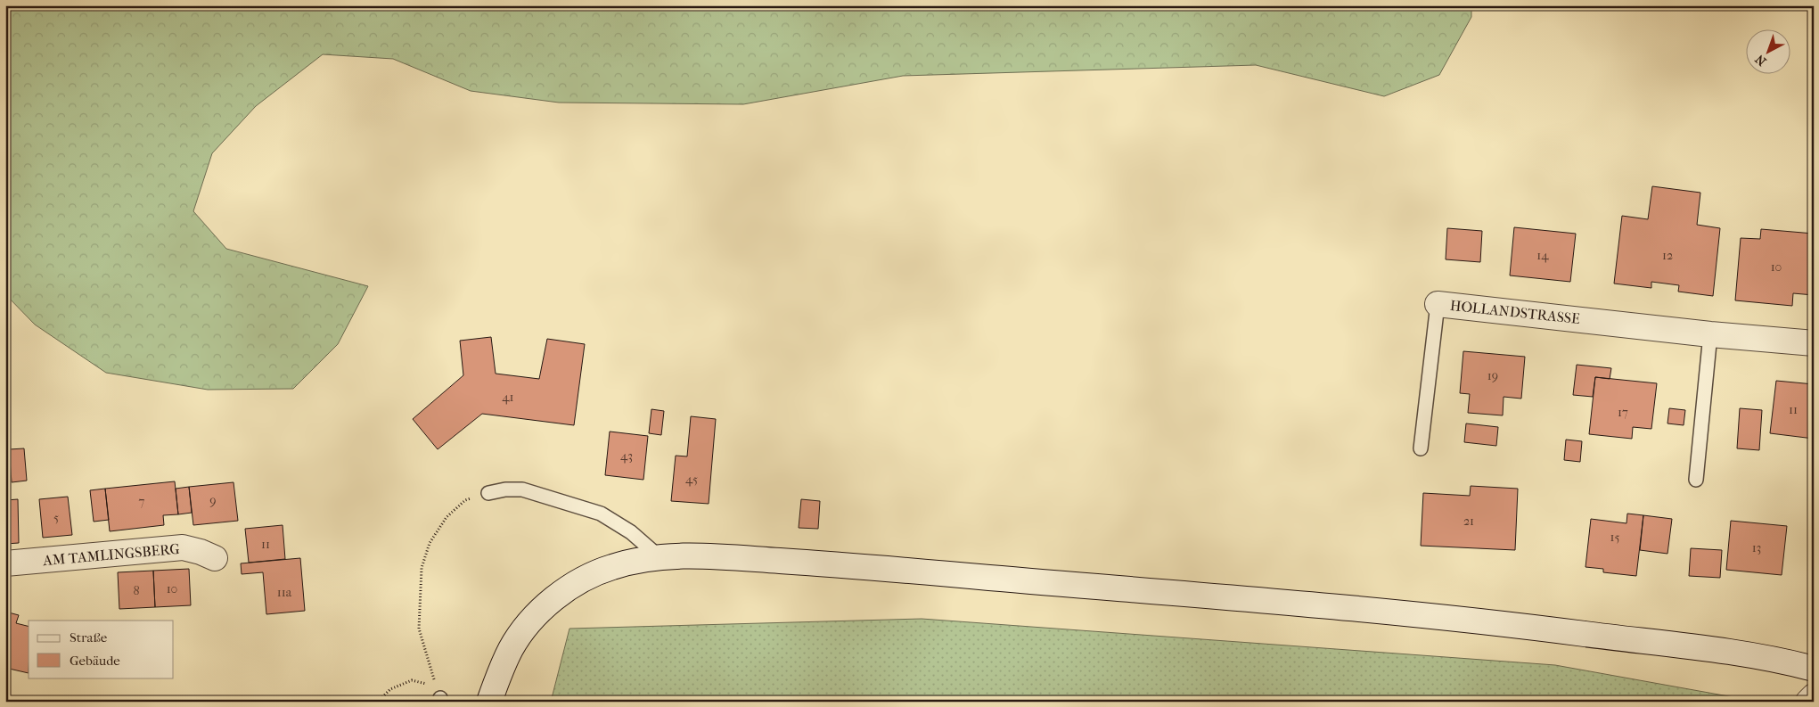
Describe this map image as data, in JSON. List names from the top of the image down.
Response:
{
  "streets": {
    "main road": ["HOLLANDSTRASSE", "AM TAMLINGSBERG"]
  },
  "house_numbers": [
    "14",
    "12",
    "10",
    "19",
    "41",
    "11",
    "17",
    "43",
    "45",
    "9",
    "7",
    "5",
    "21",
    "15",
    "11",
    "13",
    "10",
    "8",
    "11a"
  ],
  "legend": ["Straße", "Gebäude"],
  "north": "bottom left"
}
